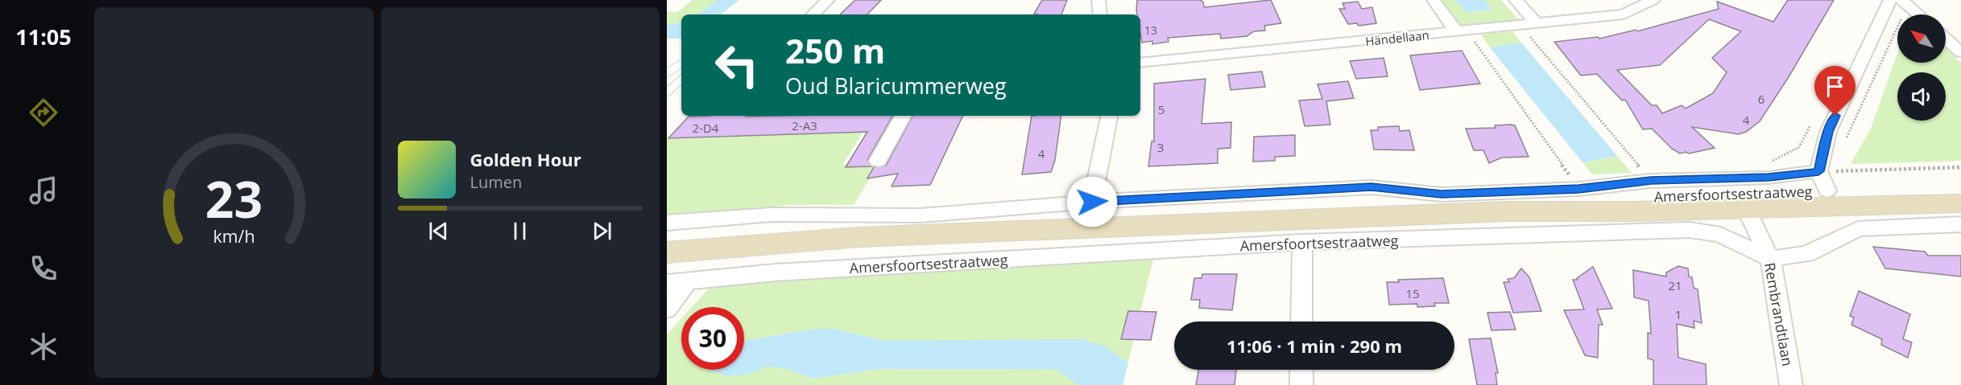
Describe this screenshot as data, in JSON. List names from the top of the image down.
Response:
{
  "streets": {
    "main road": ["Amersfoortsestraatweg"],
    "street": ["Händellaan", "Rembrandtlaan"]
  },
  "crossings": [
    ["Amersfoortsestraatweg", "Rembrandtlaan"]
  ],
  "house_numbers": [
    "13",
    "6",
    "5",
    "4",
    "2-A3",
    "2-D4",
    "3",
    "4",
    "21",
    "15",
    "1"
  ],
  "north": "top left",
  "page": {
    "tabs": "11:05",
    "turn": ["250 m", "Oud Blaricummerweg"],
    "song": ["Golden Hour", "Lumen"],
    "limit": "30",
    "trip": "11:06 · 1 min · 290 m",
    "gauge": ["23", "km/h"]
  }
}
